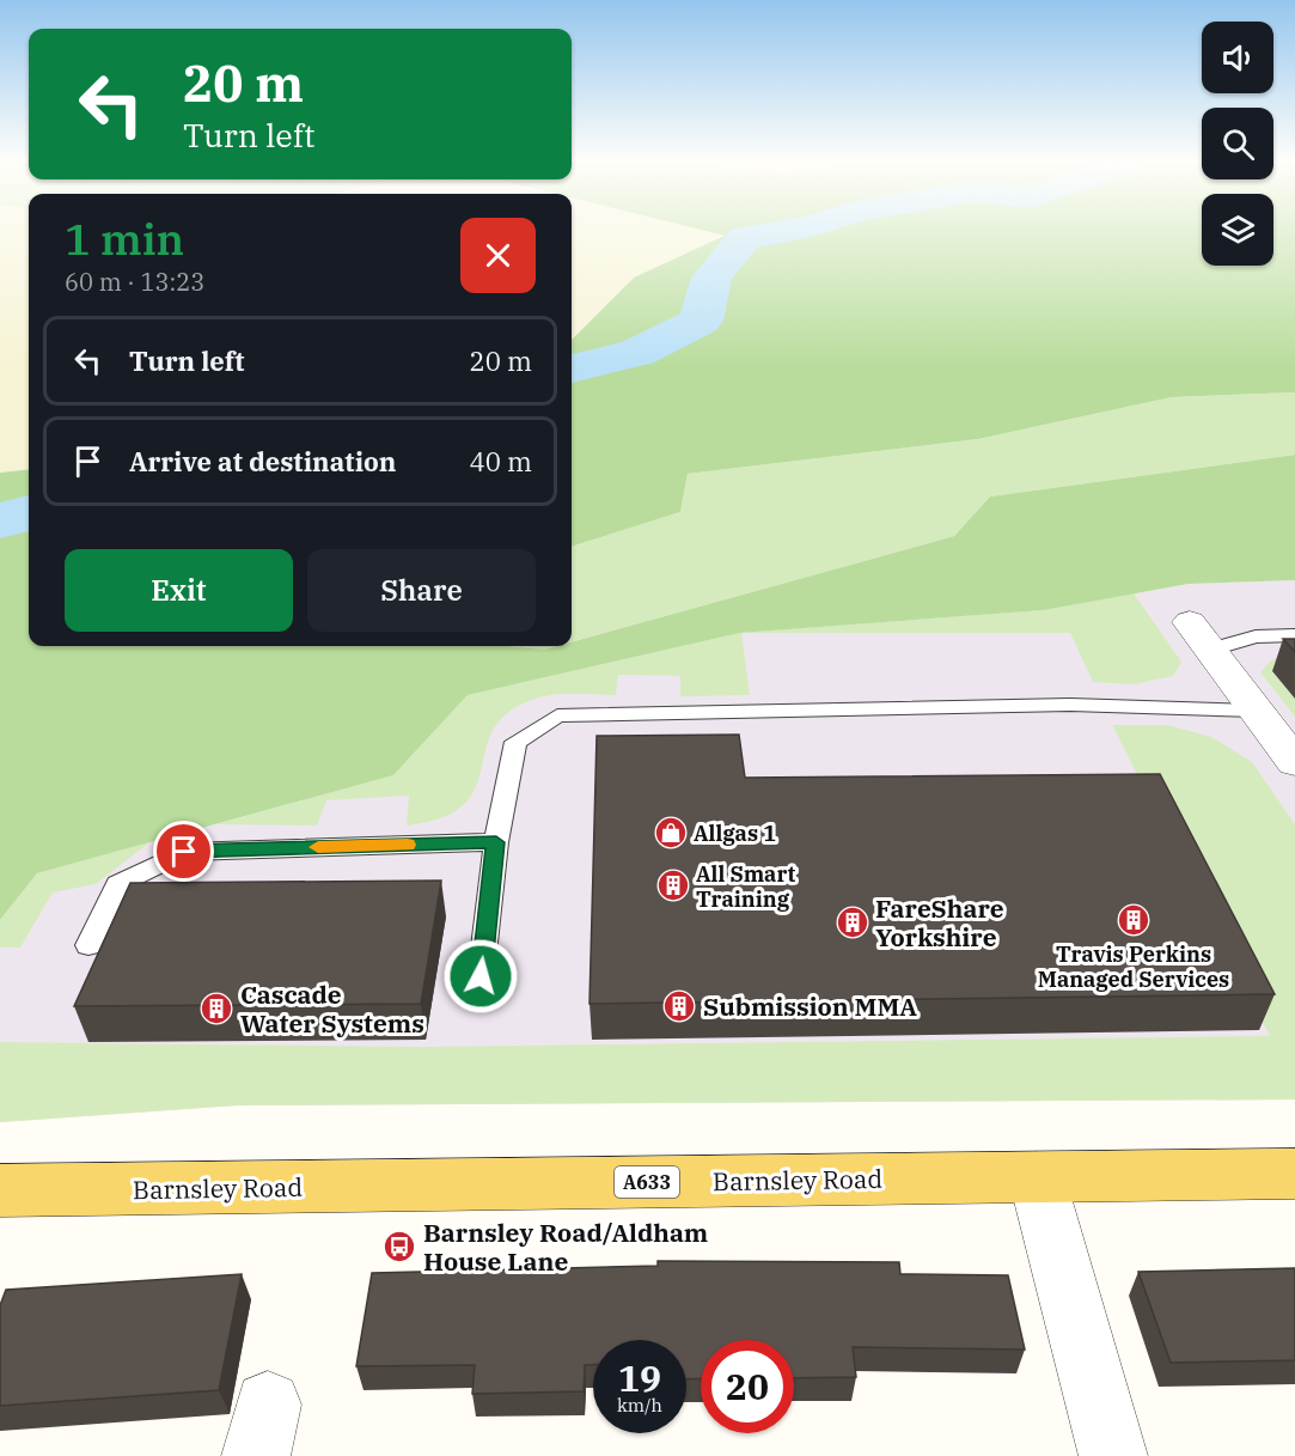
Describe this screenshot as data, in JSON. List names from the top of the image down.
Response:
{
  "streets": {
    "main road": ["Barnsley Road", "A633"]
  },
  "places": {
    "shop": ["Allgas 1"],
    "building": [
      "All Smart Training",
      "Travis Perkins Managed Services",
      "FareShare Yorkshire",
      "Submission MMA",
      "Cascade Water Systems"
    ],
    "bus stop": ["Barnsley Road/Aldham House Lane"]
  },
  "page": {
    "turn": ["20 m", "Turn left"],
    "heading": ["1 min", "60 m · 13:23"],
    "list": [
      {
        "name": "Turn left",
        "value": "20 m"
      },
      {
        "name": "Arrive at destination",
        "value": "40 m"
      }
    ],
    "buttons": ["Exit", "Share"],
    "speed": "19 km/h",
    "limit": "20"
  }
}
